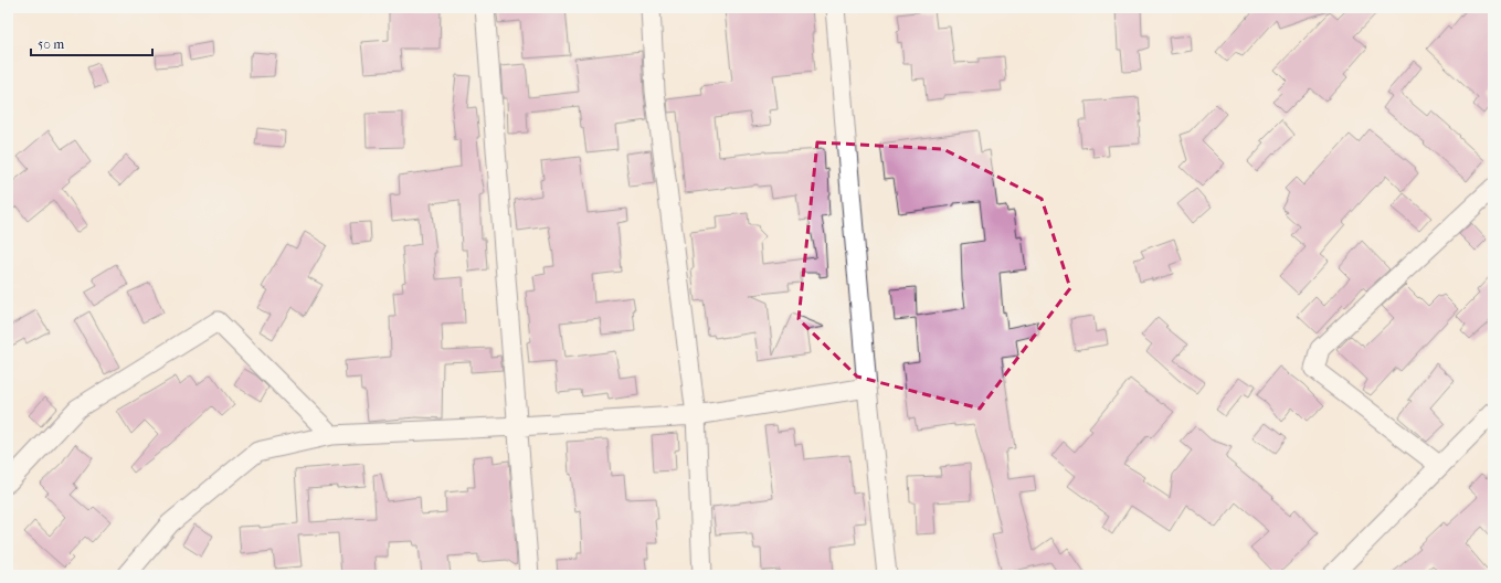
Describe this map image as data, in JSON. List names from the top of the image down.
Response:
{
  "scale_bar": "50 m"
}
